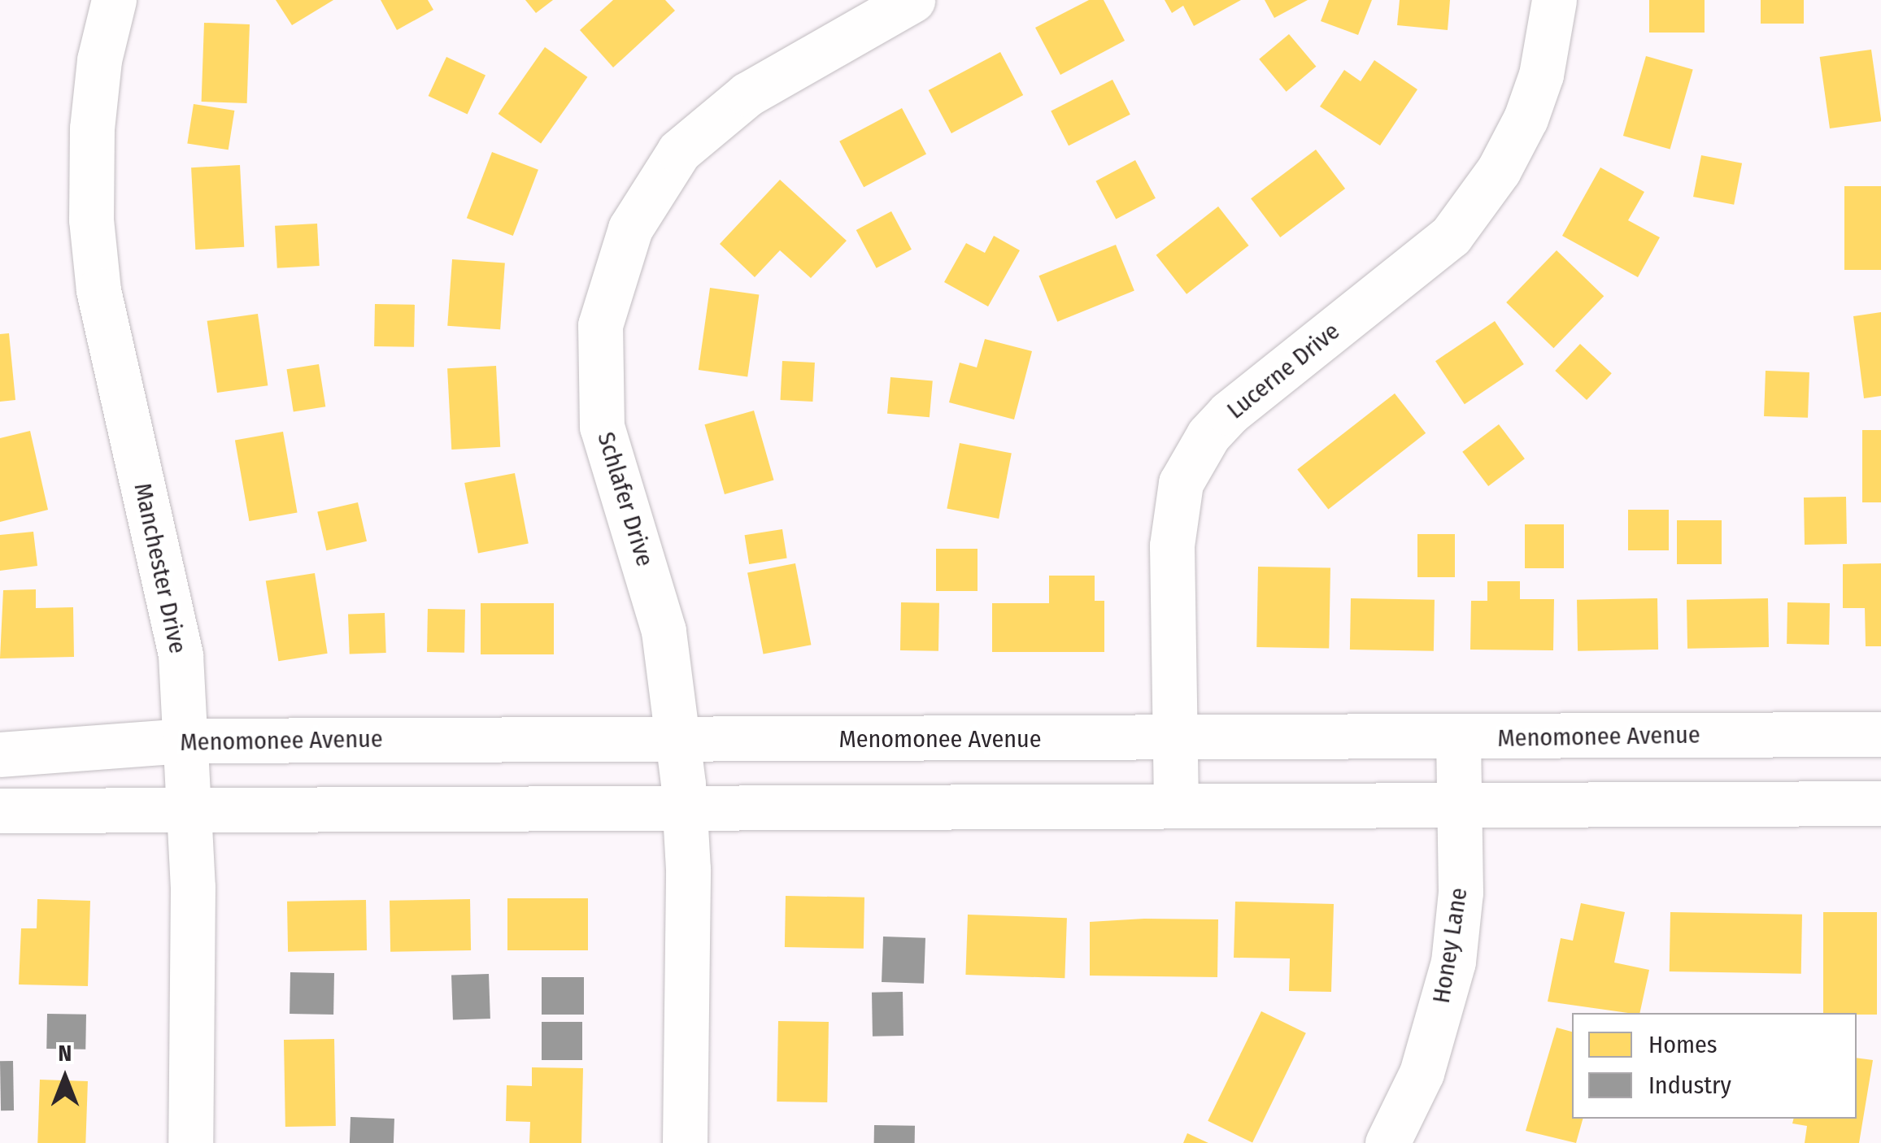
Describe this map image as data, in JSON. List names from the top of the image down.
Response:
{
  "streets": {
    "street": [
      "Lucerne Drive",
      "Schlafer Drive",
      "Manchester Drive",
      "Menomonee Avenue",
      "Honey Lane"
    ]
  },
  "crossings": [
    ["Lucerne Drive", "Menomonee Avenue"],
    ["Schlafer Drive", "Menomonee Avenue"],
    ["Manchester Drive", "Menomonee Avenue"],
    ["Menomonee Avenue", "Honey Lane"]
  ],
  "legend": ["Homes", "Industry"],
  "north": "top"
}
